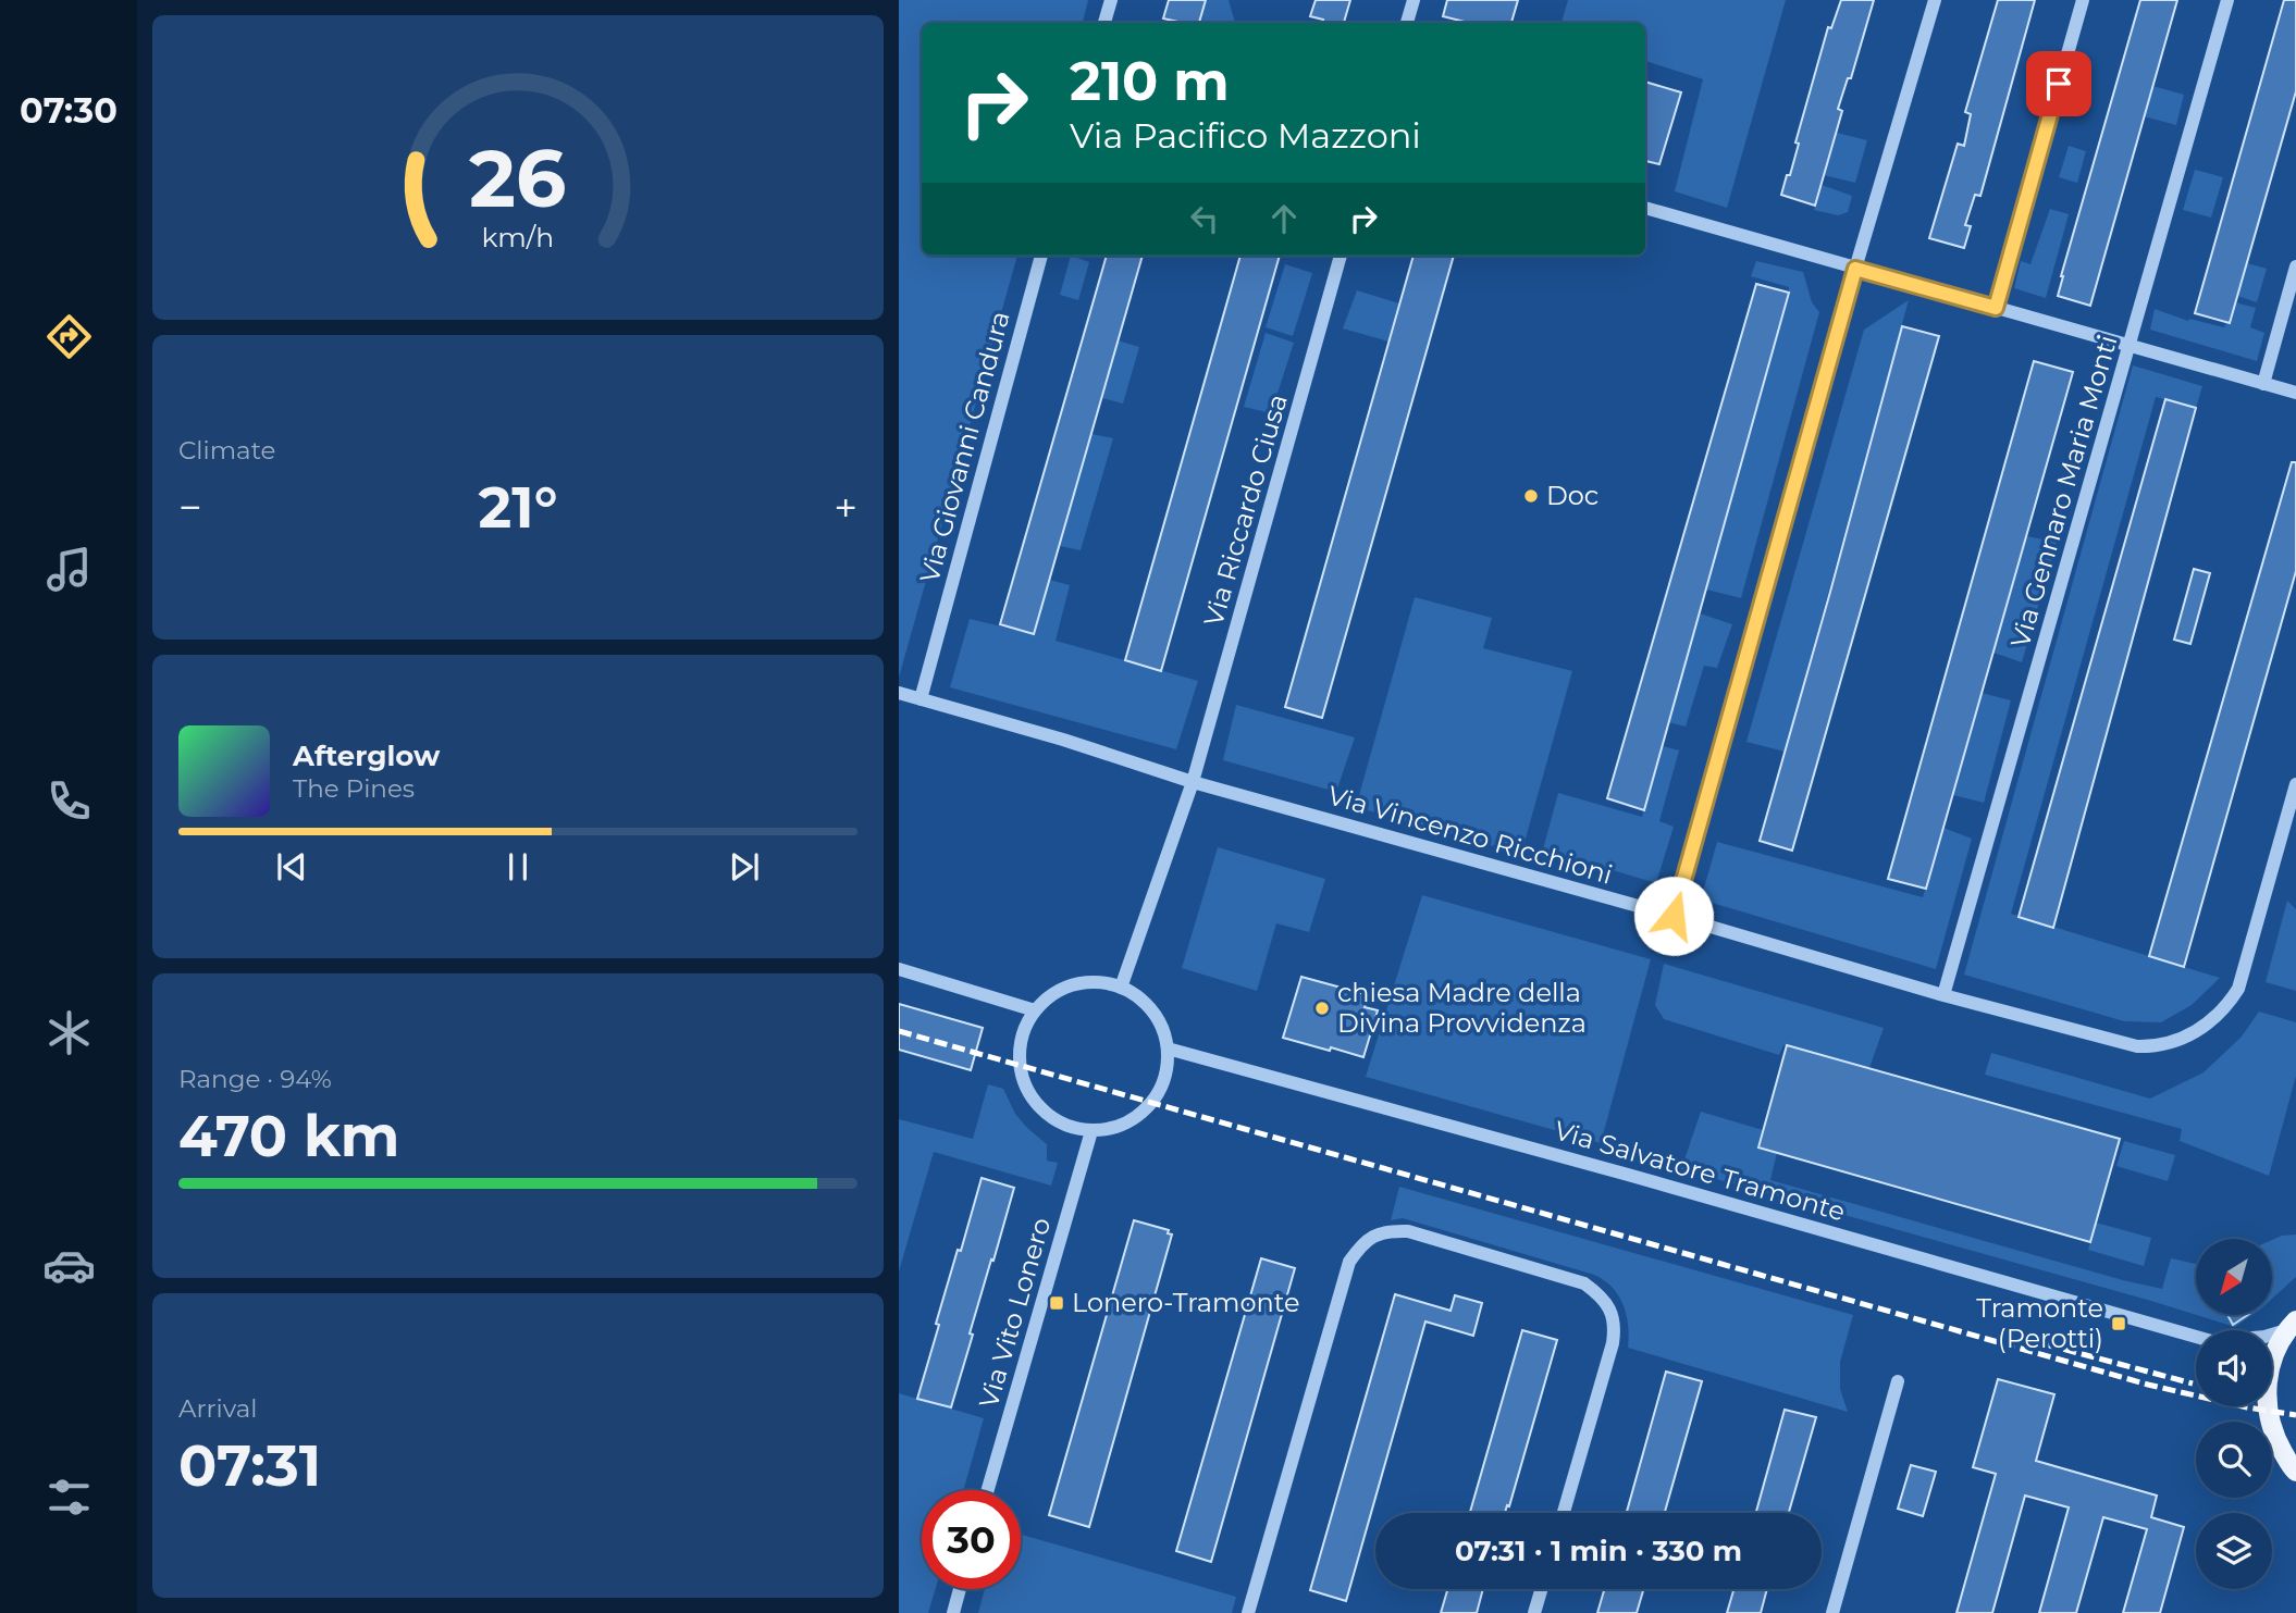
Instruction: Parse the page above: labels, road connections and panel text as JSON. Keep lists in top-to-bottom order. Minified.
{"streets":{"street":["Via Giovanni Candura","Via Gennaro Maria Monti","Via Riccardo Ciusa","Via Vincenzo Ricchioni","Via Salvatore Tramonte","Via Vito Lonero"]},"crossings":[["Via Giovanni Candura","Via Vincenzo Ricchioni"],["Via Gennaro Maria Monti","Via Vincenzo Ricchioni"],["Via Riccardo Ciusa","Via Vincenzo Ricchioni"],["Via Riccardo Ciusa","Via Salvatore Tramonte"],["Via Riccardo Ciusa","Via Vito Lonero"],["Via Salvatore Tramonte","Via Vito Lonero"]],"places":{"other":["Doc","chiesa Madre della Divina Provvidenza"],"transit":["Lonero-Tramonte","Tramonte (Perotti)"]},"north":"bottom left","page":{"tabs":"07:30","turn":["210 m","Via Pacifico Mazzoni"],"tile":["Climate",["Range · 94%","470 km"],["Arrival","07:31"]],"heat":["−","21°","+"],"song":["Afterglow","The Pines"],"limit":"30","trip":"07:31 · 1 min · 330 m","gauge":["26","km/h"]}}
